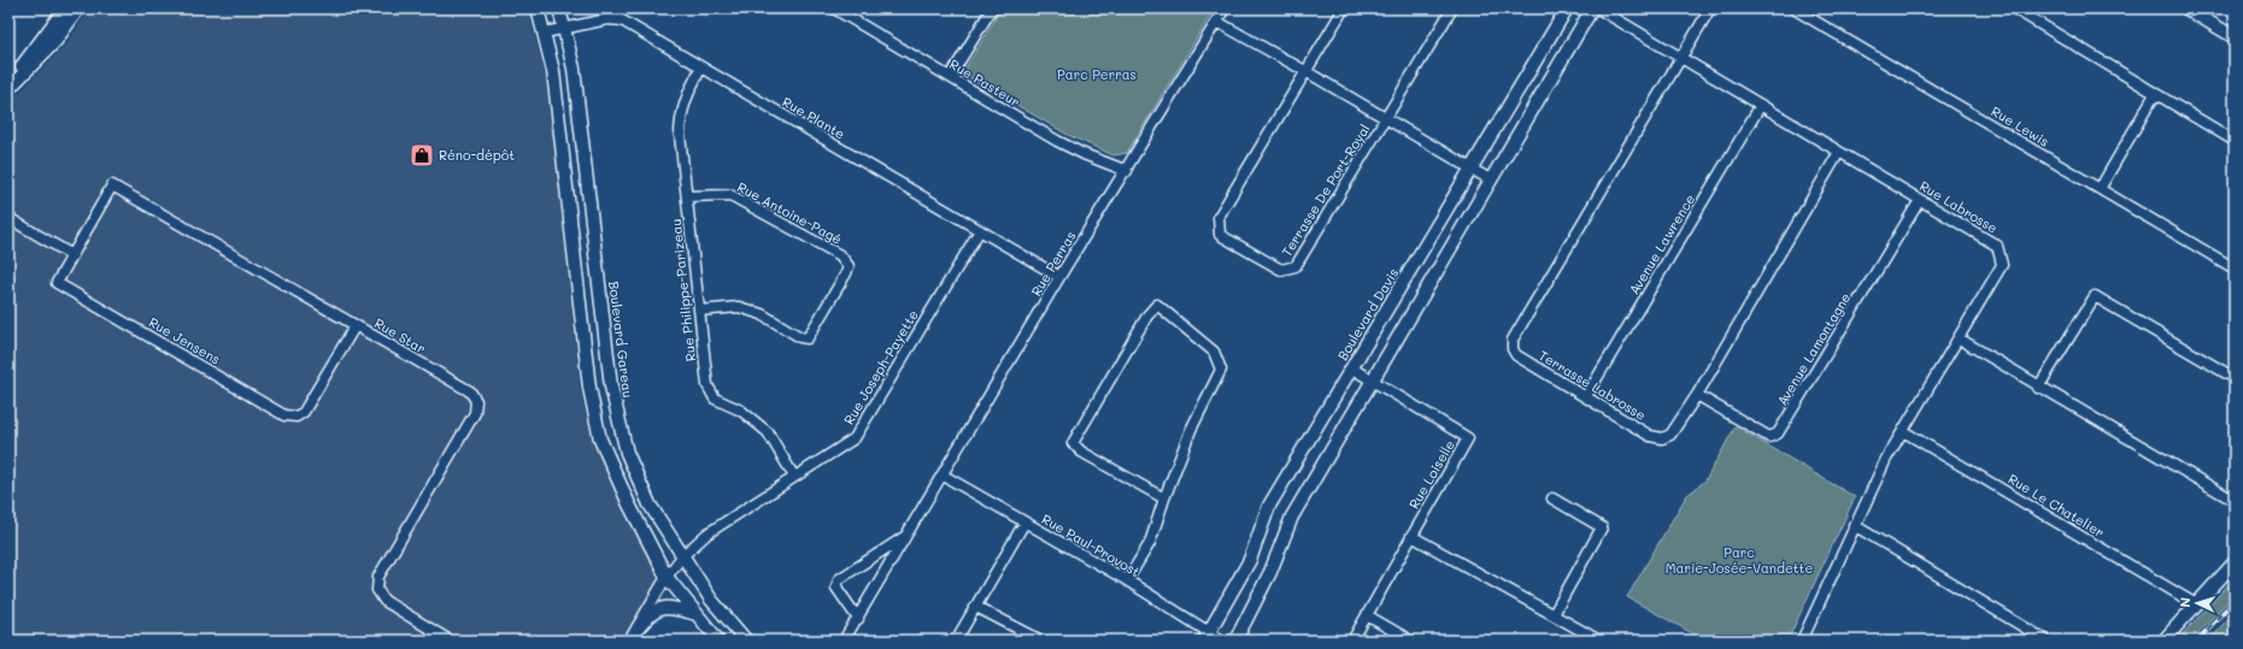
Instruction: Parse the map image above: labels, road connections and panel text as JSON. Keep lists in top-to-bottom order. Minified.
{"streets":{"street":["Rue Pasteur","Rue Plante","Rue Lewis","Terrasse De Port-Royal","Rue Labrosse","Rue Antoine-Pagé","Avenue Lawrence","Rue Perras","Rue Philippe-Parizeau","Boulevard Davis","Rue Star","Boulevard Gareau","Rue Jensens","Avenue Lamontagne","Rue Joseph-Payette","Terrasse Labrosse","Rue Loiselle","Rue Le Chatelier","Rue Paul-Provost"]},"crossings":[["Rue Pasteur","Rue Perras"],["Rue Plante","Rue Perras"],["Rue Plante","Rue Philippe-Parizeau"],["Rue Plante","Boulevard Gareau"],["Rue Plante","Rue Joseph-Payette"],["Rue Labrosse","Avenue Lawrence"],["Rue Labrosse","Avenue Lamontagne"],["Rue Labrosse","Terrasse Labrosse"],["Rue Labrosse","Rue Le Chatelier"],["Rue Antoine-Pagé","Rue Philippe-Parizeau"],["Avenue Lawrence","Terrasse Labrosse"],["Rue Perras","Rue Paul-Provost"],["Rue Philippe-Parizeau","Rue Joseph-Payette"],["Boulevard Davis","Rue Loiselle"],["Boulevard Davis","Rue Paul-Provost"],["Rue Star","Rue Jensens"],["Boulevard Gareau","Rue Joseph-Payette"],["Avenue Lamontagne","Terrasse Labrosse"]],"parks":["Parc Perras","Parc Marie-Josée-Vandette"],"places":{"shop":["Réno-dépôt"]},"north":"left"}
